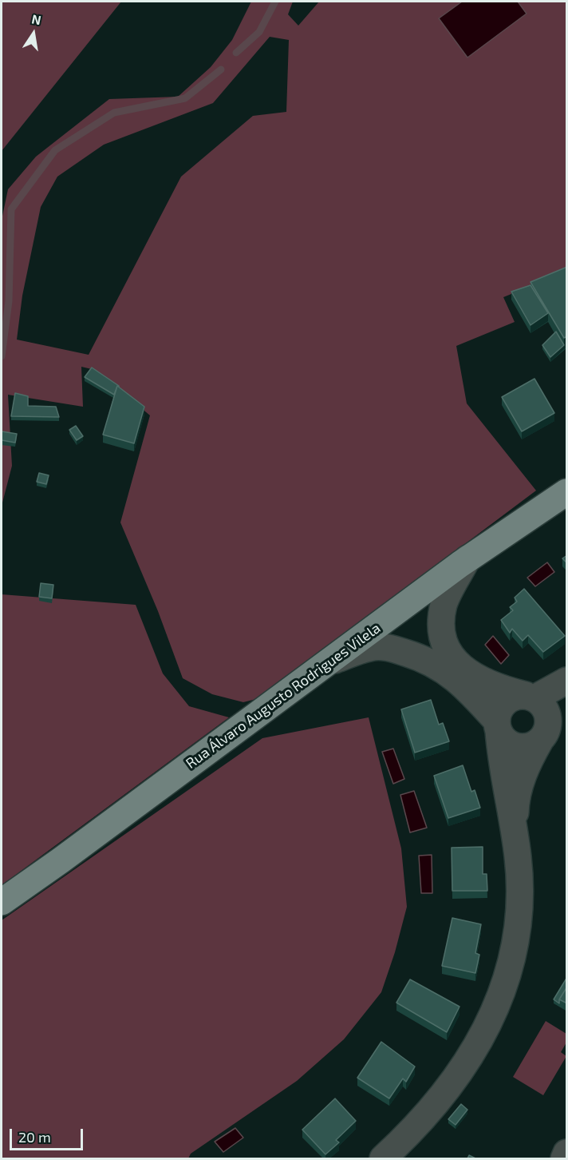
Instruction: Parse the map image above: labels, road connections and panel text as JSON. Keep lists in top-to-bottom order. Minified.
{"streets":{"main road":["Rua Álvaro Augusto Rodrigues Vilela"]},"scale_bar":"20 m","north":"top"}
